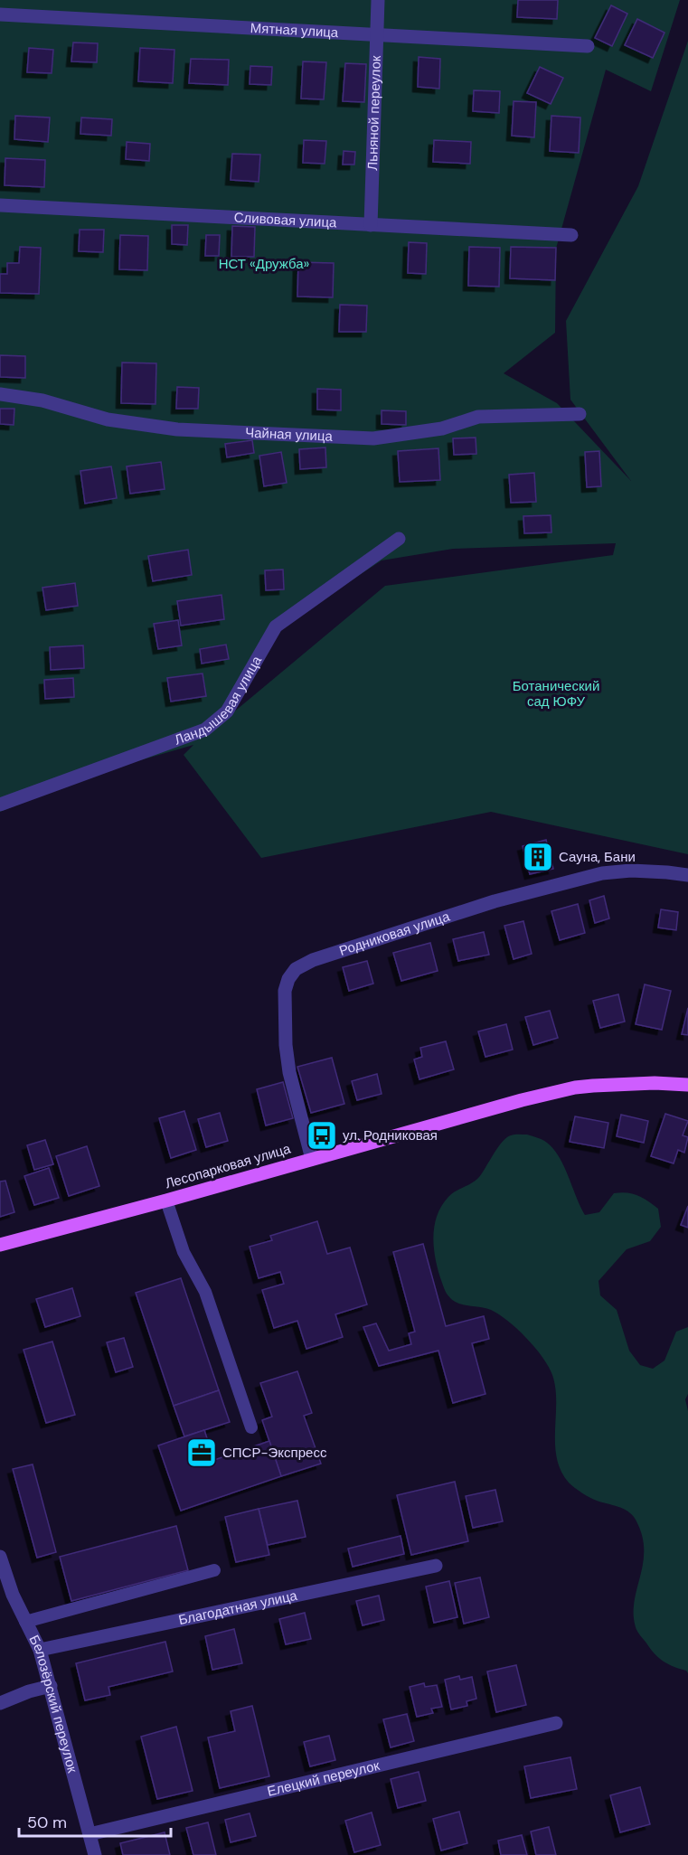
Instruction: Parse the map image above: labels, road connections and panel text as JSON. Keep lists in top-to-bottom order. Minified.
{"streets":{"main road":["Лесопарковая улица"],"street":["Мятная улица","Льняной переулок","Сливовая улица","Чайная улица","Ландышевая улица","Родниковая улица","Благодатная улица","Белозёрский переулок","Елецкий переулок"]},"crossings":[["Мятная улица","Льняной переулок"],["Льняной переулок","Сливовая улица"],["Родниковая улица","Лесопарковая улица"],["Благодатная улица","Белозёрский переулок"],["Белозёрский переулок","Елецкий переулок"]],"parks":["НСТ «Дружба»","Ботанический сад ЮФУ"],"places":{"building":["Сауна, Бани"],"bus stop":["ул. Родниковая"],"office":["СПСР-Экспресс"]},"scale_bar":"50 m"}
